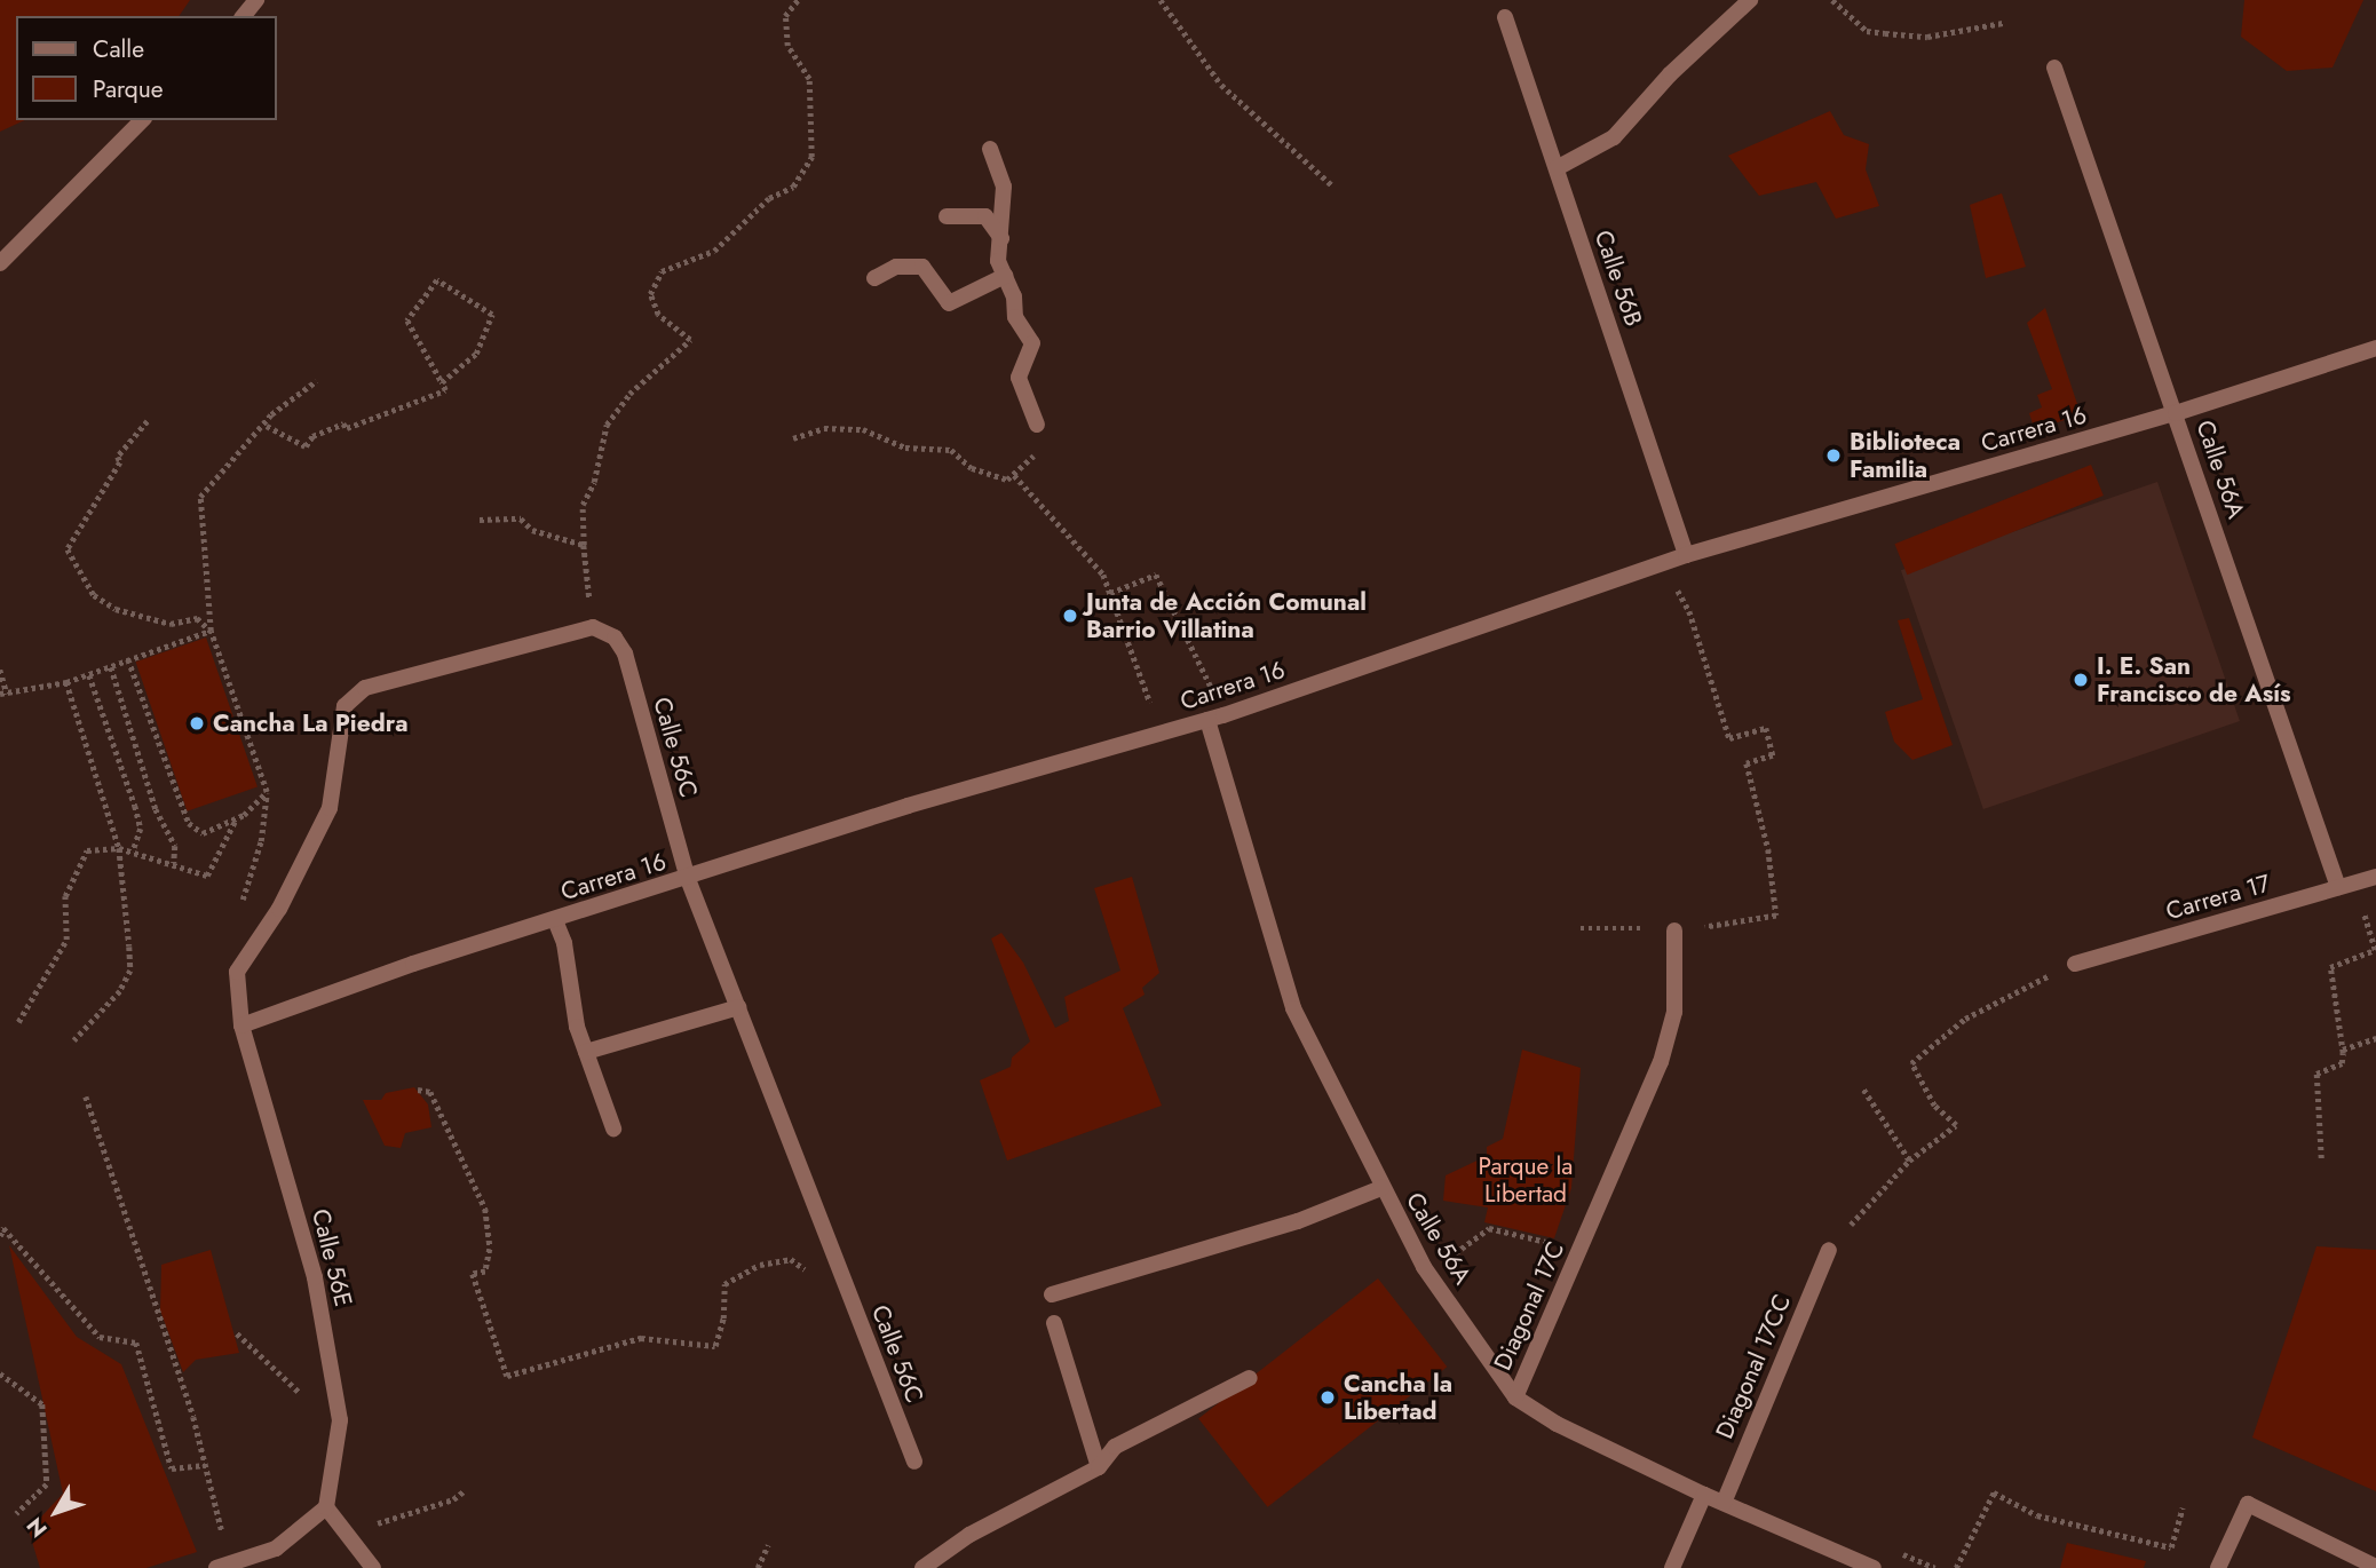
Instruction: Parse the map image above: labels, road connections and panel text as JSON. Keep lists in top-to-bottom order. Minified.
{"streets":{"street":["Calle 56B","Carrera 16","Calle 56A","Calle 56C","Carrera 17","Calle 56E","Diagonal 17C","Diagonal 17CC"]},"crossings":[["Calle 56B","Carrera 16"],["Carrera 16","Calle 56A"],["Carrera 16","Calle 56C"],["Carrera 16","Calle 56E"],["Calle 56A","Carrera 17"],["Calle 56A","Diagonal 17C"],["Calle 56A","Diagonal 17CC"]],"parks":["Parque la Libertad"],"places":["Biblioteca Familia","Junta de Acción Comunal Barrio Villatina","I. E. San Francisco de Asís","Cancha La Piedra","Cancha la Libertad"],"legend":["Calle","Parque"],"north":"bottom left"}
